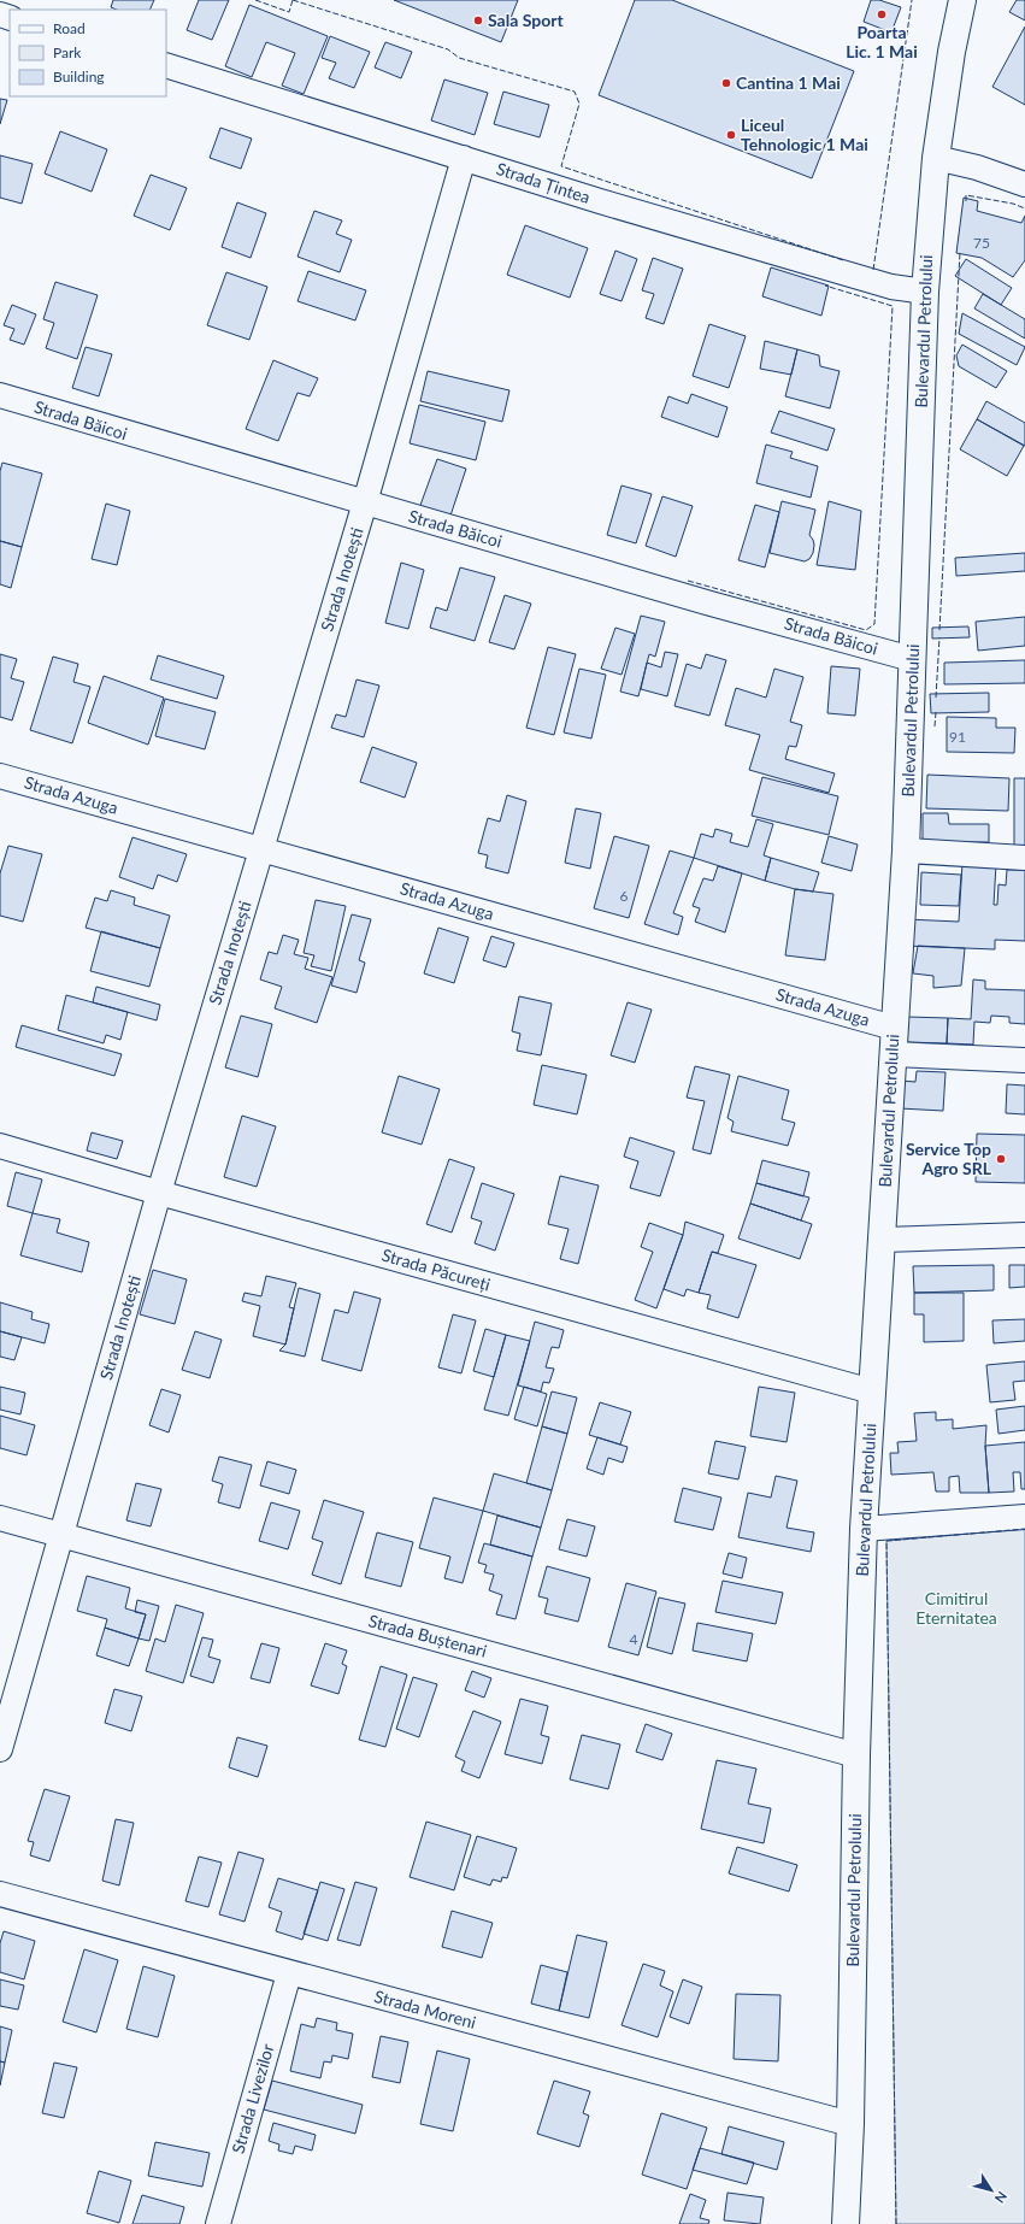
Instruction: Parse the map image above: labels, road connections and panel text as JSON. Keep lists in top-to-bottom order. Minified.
{"streets":{"street":["Strada Țintea","Bulevardul Petrolului","Strada Băicoi","Strada Inotești","Strada Azuga","Strada Păcureți","Strada Buștenari","Strada Moreni","Strada Livezilor"]},"crossings":[["Strada Țintea","Bulevardul Petrolului"],["Strada Țintea","Strada Inotești"],["Bulevardul Petrolului","Strada Băicoi"],["Bulevardul Petrolului","Strada Azuga"],["Bulevardul Petrolului","Strada Păcureți"],["Bulevardul Petrolului","Strada Buștenari"],["Bulevardul Petrolului","Strada Moreni"],["Strada Băicoi","Strada Inotești"],["Strada Inotești","Strada Azuga"],["Strada Inotești","Strada Păcureți"],["Strada Inotești","Strada Buștenari"],["Strada Moreni","Strada Livezilor"]],"parks":["Cimitirul Eternitatea"],"places":["Poarta Lic. 1 Mai","Sala Sport","Cantina 1 Mai","Liceul Tehnologic 1 Mai","Service Top Agro SRL"],"house_numbers":["75","91","6","4"],"legend":["Road","Park","Building"],"north":"bottom right"}
